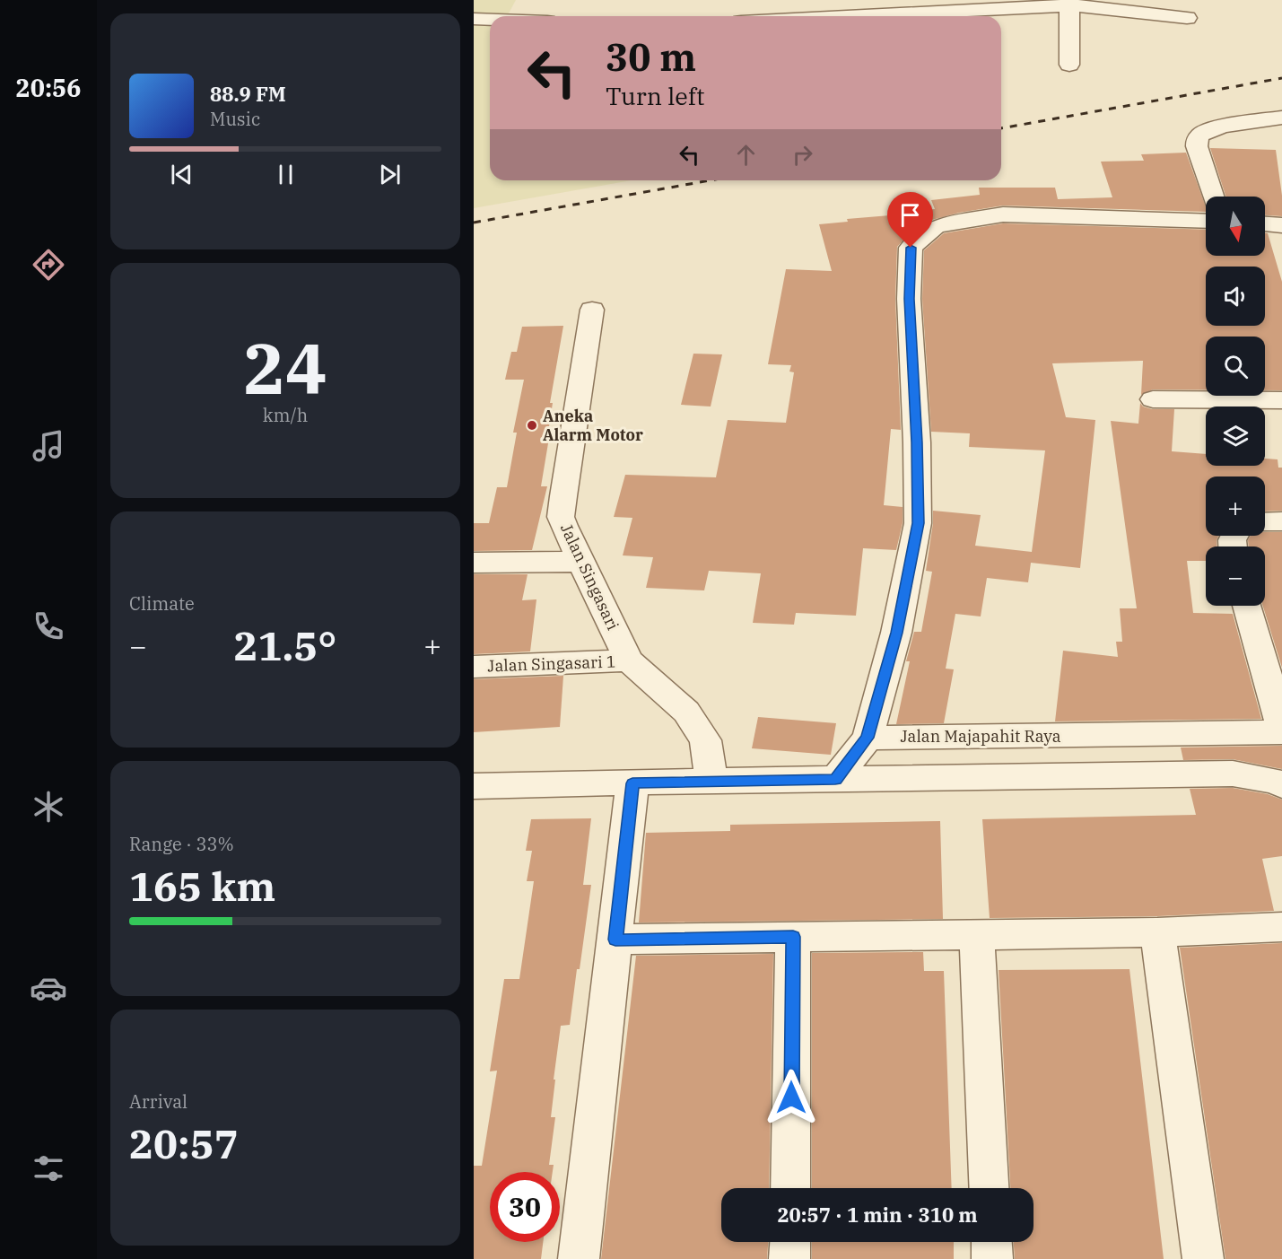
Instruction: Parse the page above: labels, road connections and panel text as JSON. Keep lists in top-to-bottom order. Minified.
{"streets":{"street":["Jalan Singasari","Jalan Singasari 1","Jalan Majapahit Raya"]},"crossings":[["Jalan Singasari","Jalan Singasari 1"]],"places":["Aneka Alarm Motor"],"north":"bottom","page":{"tabs":"20:56","turn":["30 m","Turn left"],"song":["88.9 FM","Music"],"map_buttons":["+","−"],"tile":[["24","km/h"],"Climate",["Range · 33%","165 km"],["Arrival","20:57"]],"heat":["−","21.5°","+"],"limit":"30","trip":"20:57 · 1 min · 310 m"}}
